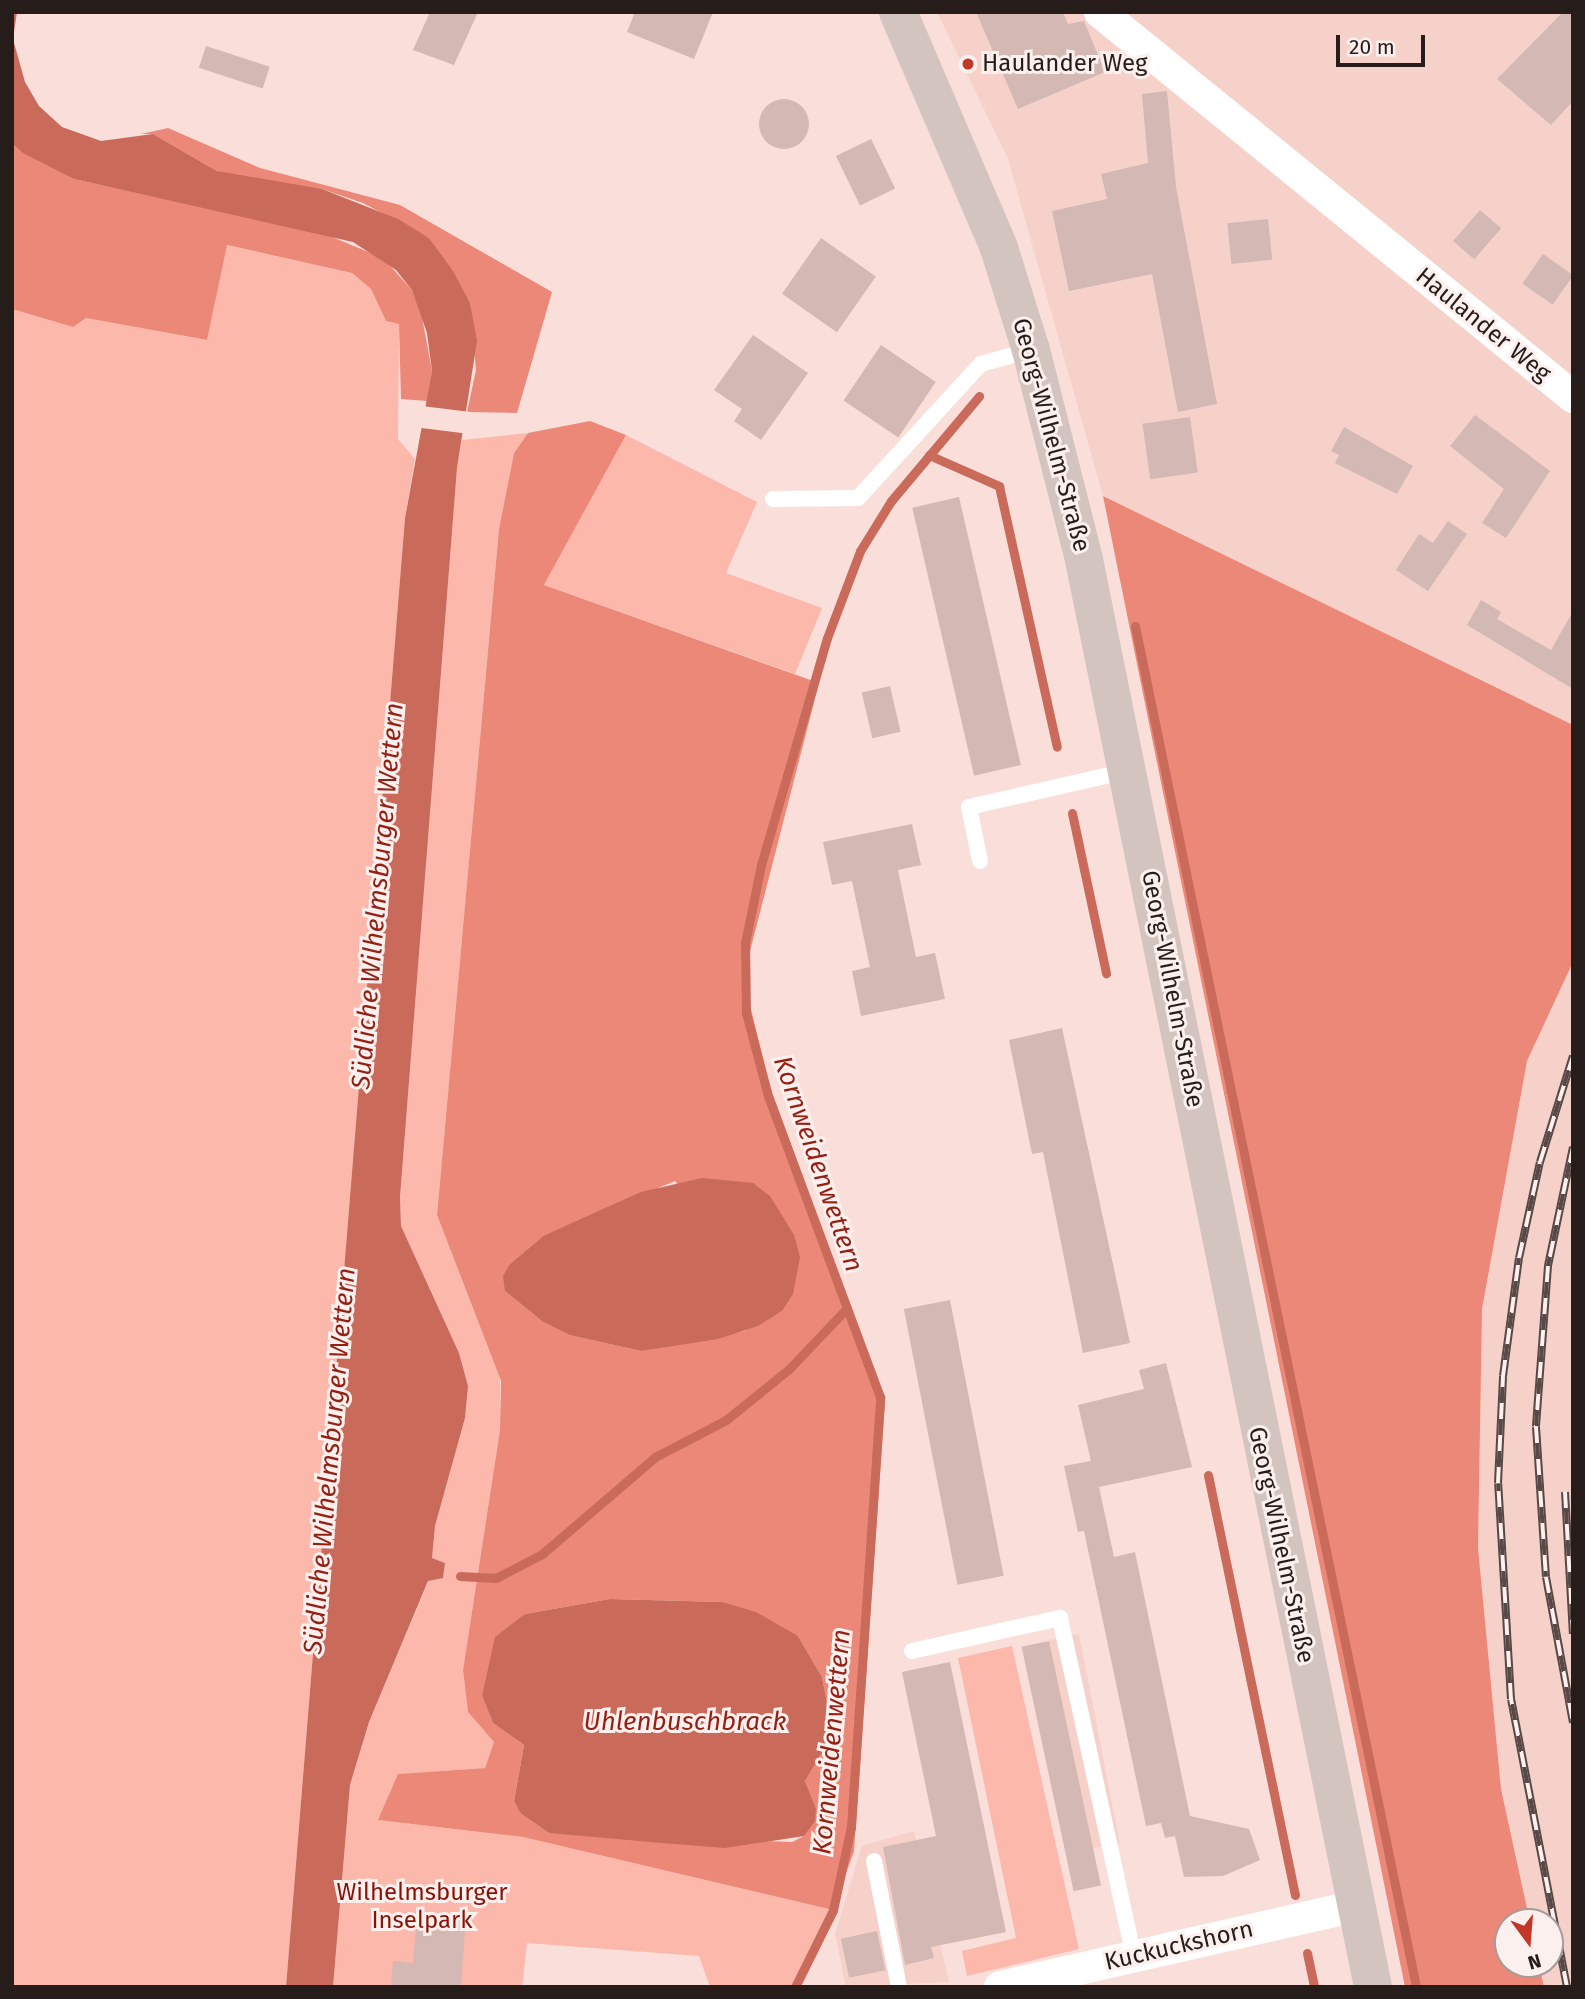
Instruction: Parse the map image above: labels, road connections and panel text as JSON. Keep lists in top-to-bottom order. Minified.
{"streets":{"main road":["Georg-Wilhelm-Straße"],"street":["Haulander Weg","Kuckuckshorn"]},"crossings":[["Georg-Wilhelm-Straße","Kuckuckshorn"]],"water":["Südliche Wilhelmsburger Wettern","Kornweidenwettern","Uhlenbuschbrack"],"parks":["Wilhelmsburger Inselpark"],"places":["Haulander Weg"],"scale_bar":"20 m","north":"bottom"}
